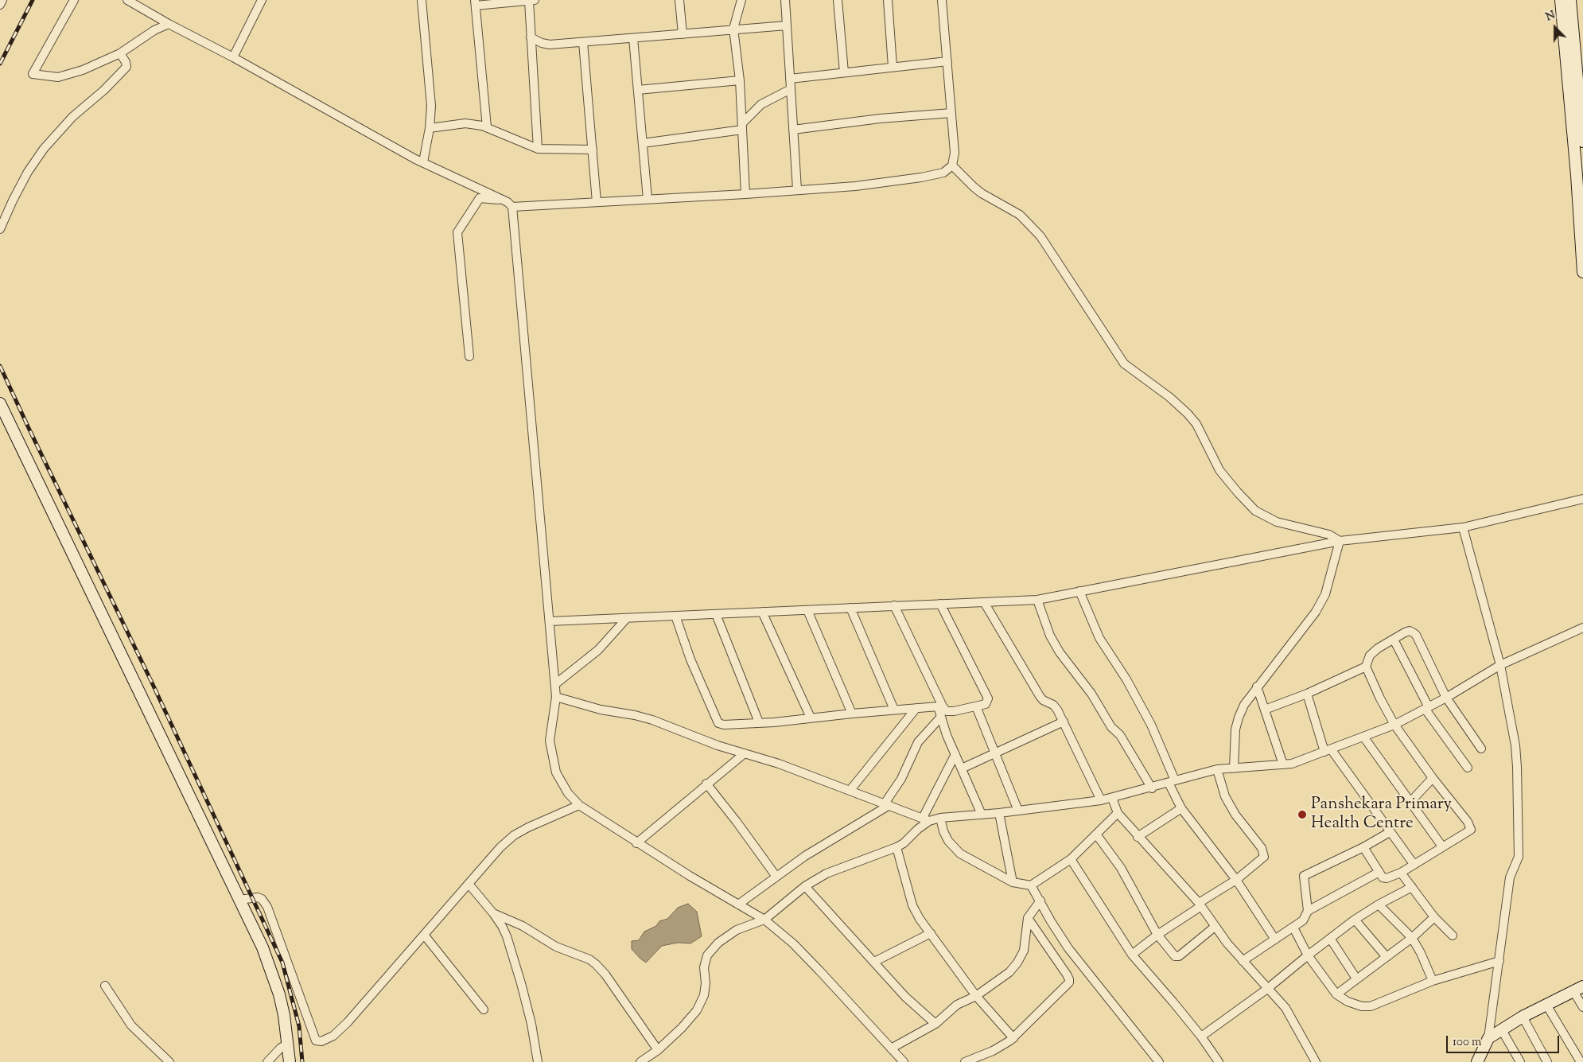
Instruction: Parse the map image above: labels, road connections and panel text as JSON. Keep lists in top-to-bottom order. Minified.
{"places":["Panshekara Primary Health Centre"],"scale_bar":"100 m","north":"top"}
